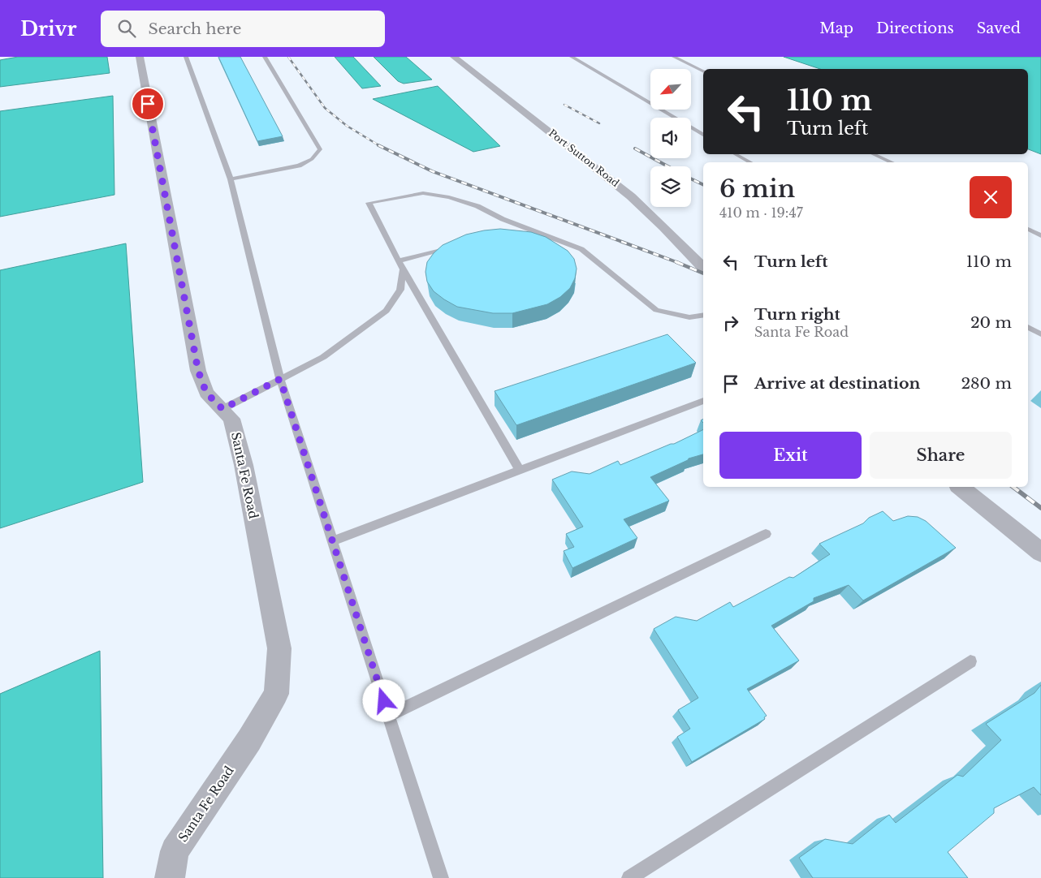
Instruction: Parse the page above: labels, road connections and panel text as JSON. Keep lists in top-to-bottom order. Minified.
{"streets":{"street":["Port Sutton Road","Santa Fe Road"]},"north":"bottom left","page":{"header":"Drivr","search":"Search here","nav":["Map","Directions","Saved"],"turn":["110 m","Turn left"],"heading":["6 min","410 m · 19:47"],"list":[{"name":"Turn left","value":"110 m"},{"name":"Turn right","note":"Santa Fe Road","value":"20 m"},{"name":"Arrive at destination","value":"280 m"}],"buttons":["Exit","Share"]}}
